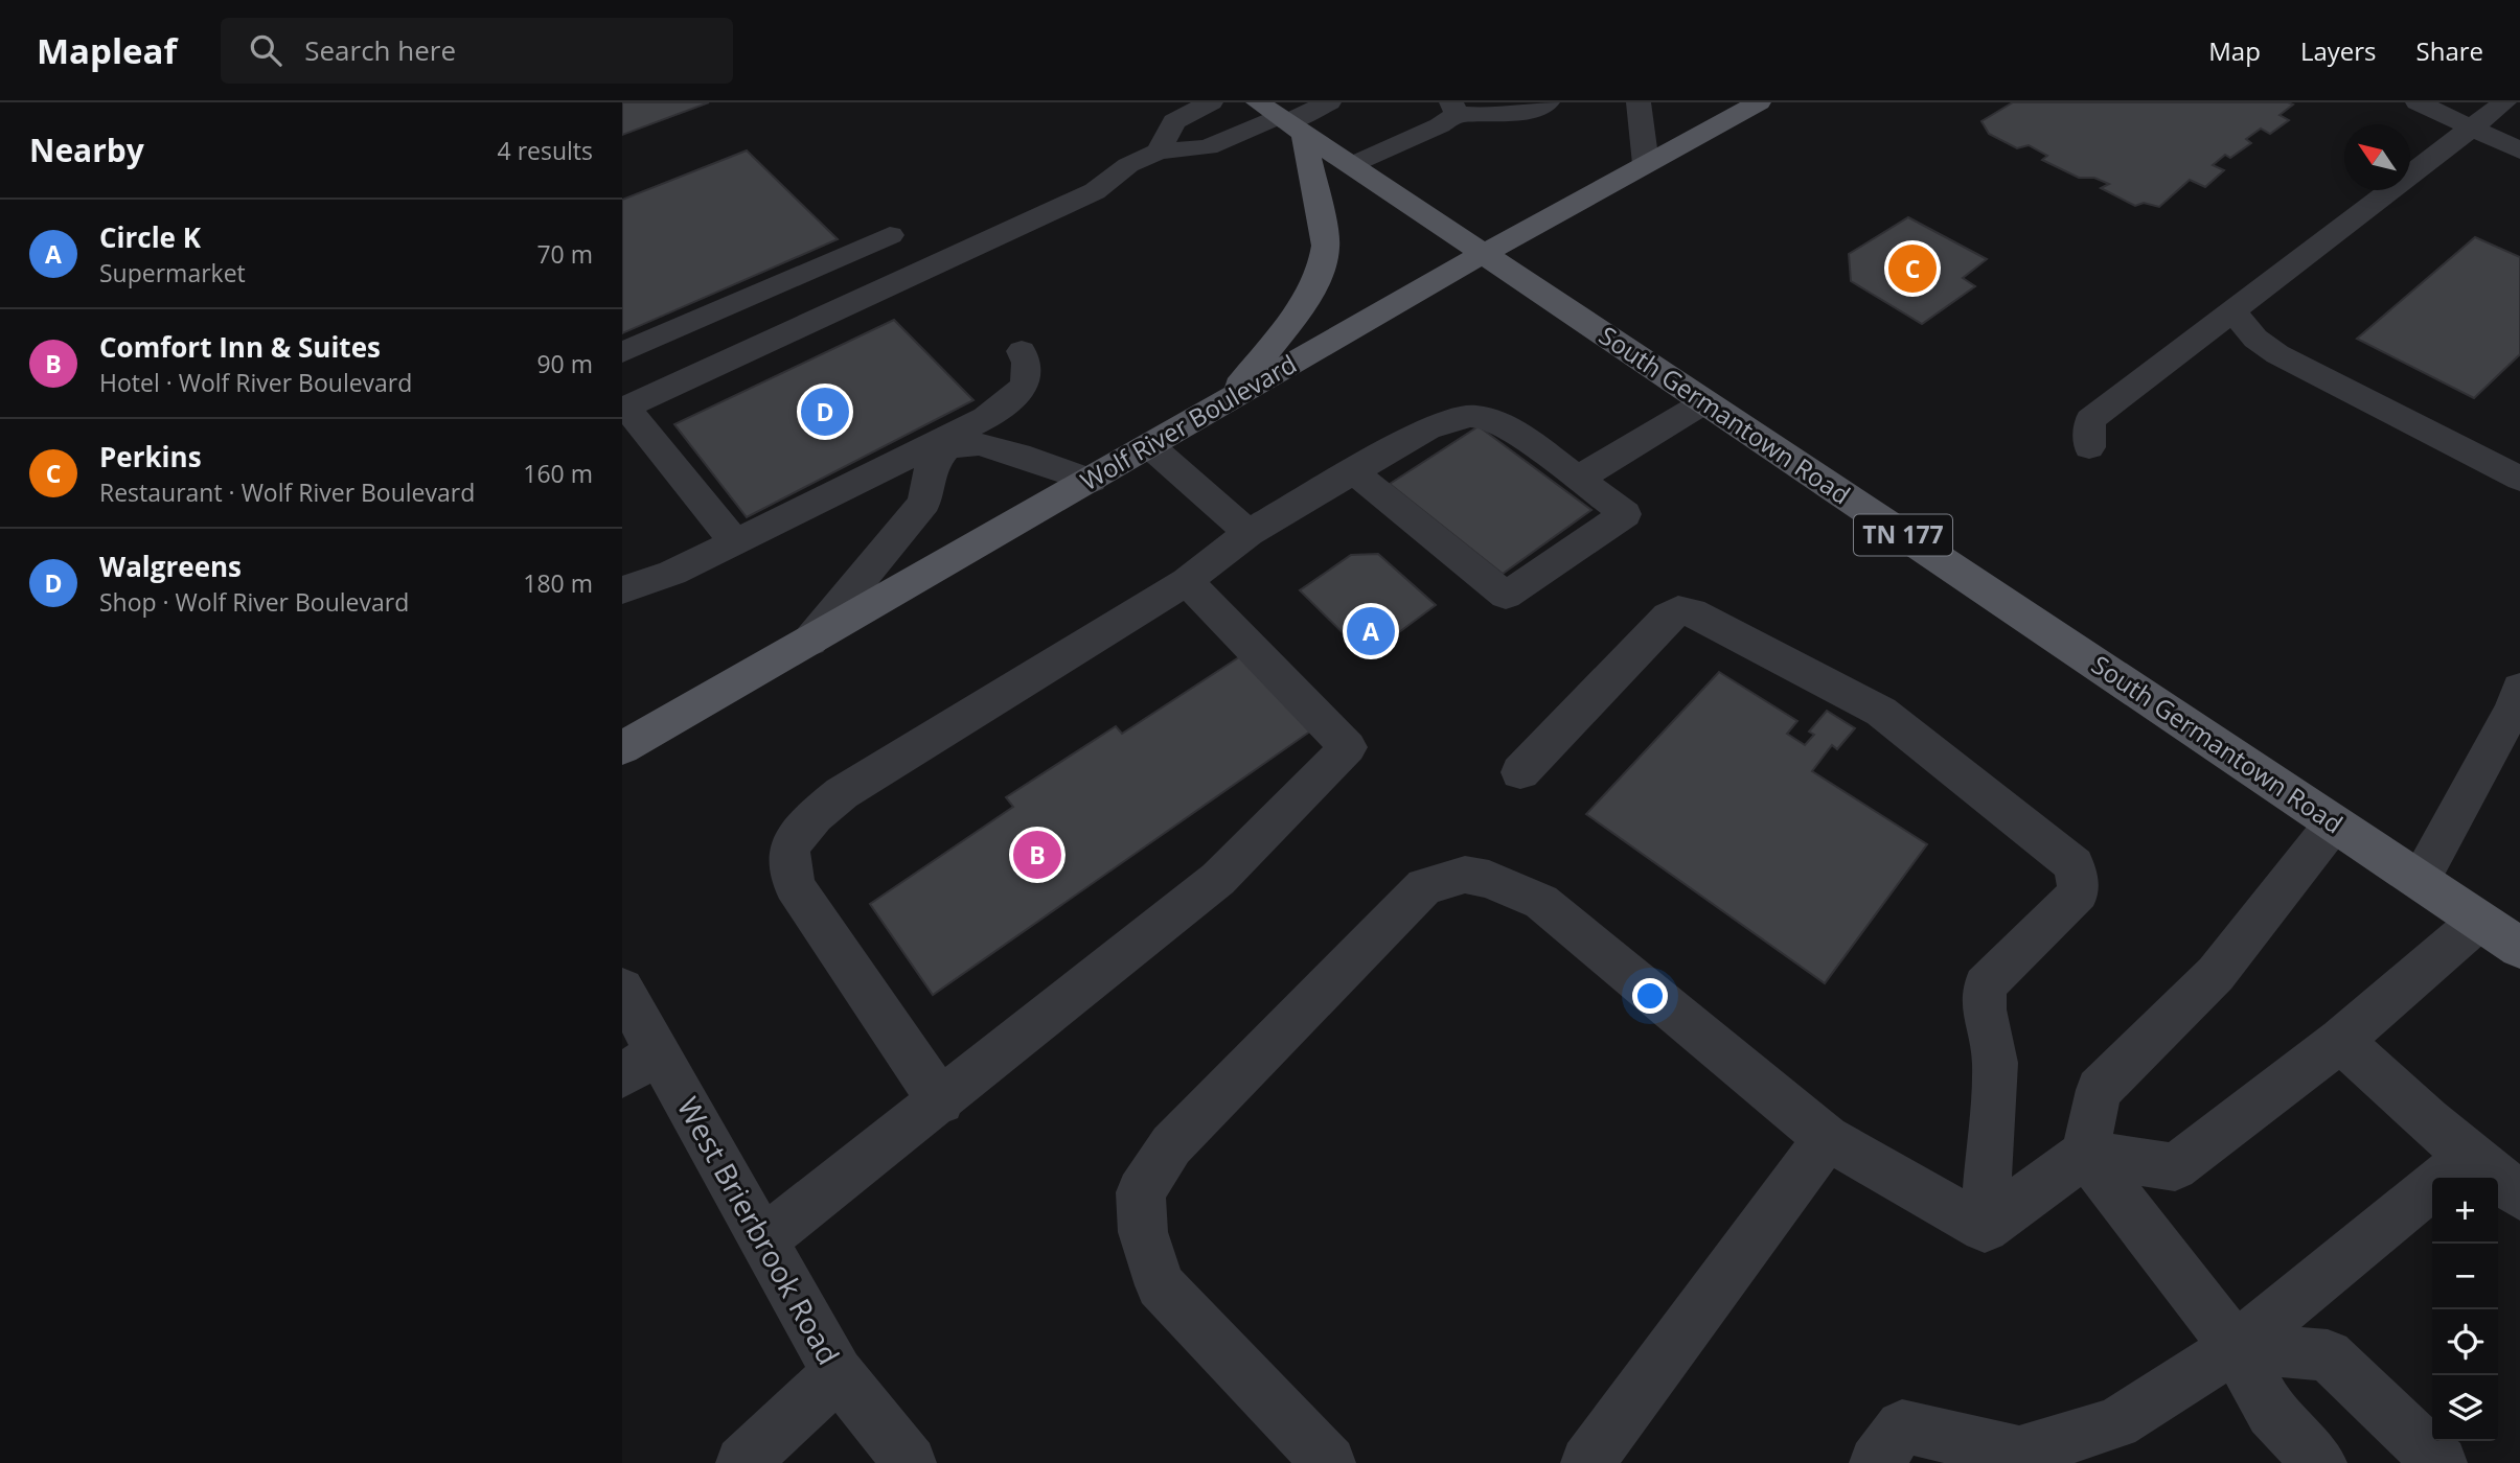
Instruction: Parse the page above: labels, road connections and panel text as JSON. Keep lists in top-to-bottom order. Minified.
{"streets":{"main road":["South Germantown Road","Wolf River Boulevard","TN 177"],"street":["West Brierbrook Road"]},"crossings":[["South Germantown Road","Wolf River Boulevard"]],"north":"top left","page":{"header":"Mapleaf","search":"Search here","nav":["Map","Layers","Share"],"heading":["Nearby","4 results"],"list":[{"mark":"A","name":"Circle K","note":"Supermarket","value":"70 m"},{"mark":"B","name":"Comfort Inn & Suites","note":"Hotel · Wolf River Boulevard","value":"90 m"},{"mark":"C","name":"Perkins","note":"Restaurant · Wolf River Boulevard","value":"160 m"},{"mark":"D","name":"Walgreens","note":"Shop · Wolf River Boulevard","value":"180 m"}],"pins":["C","D","A","B"],"map_buttons":["+","−"]}}
